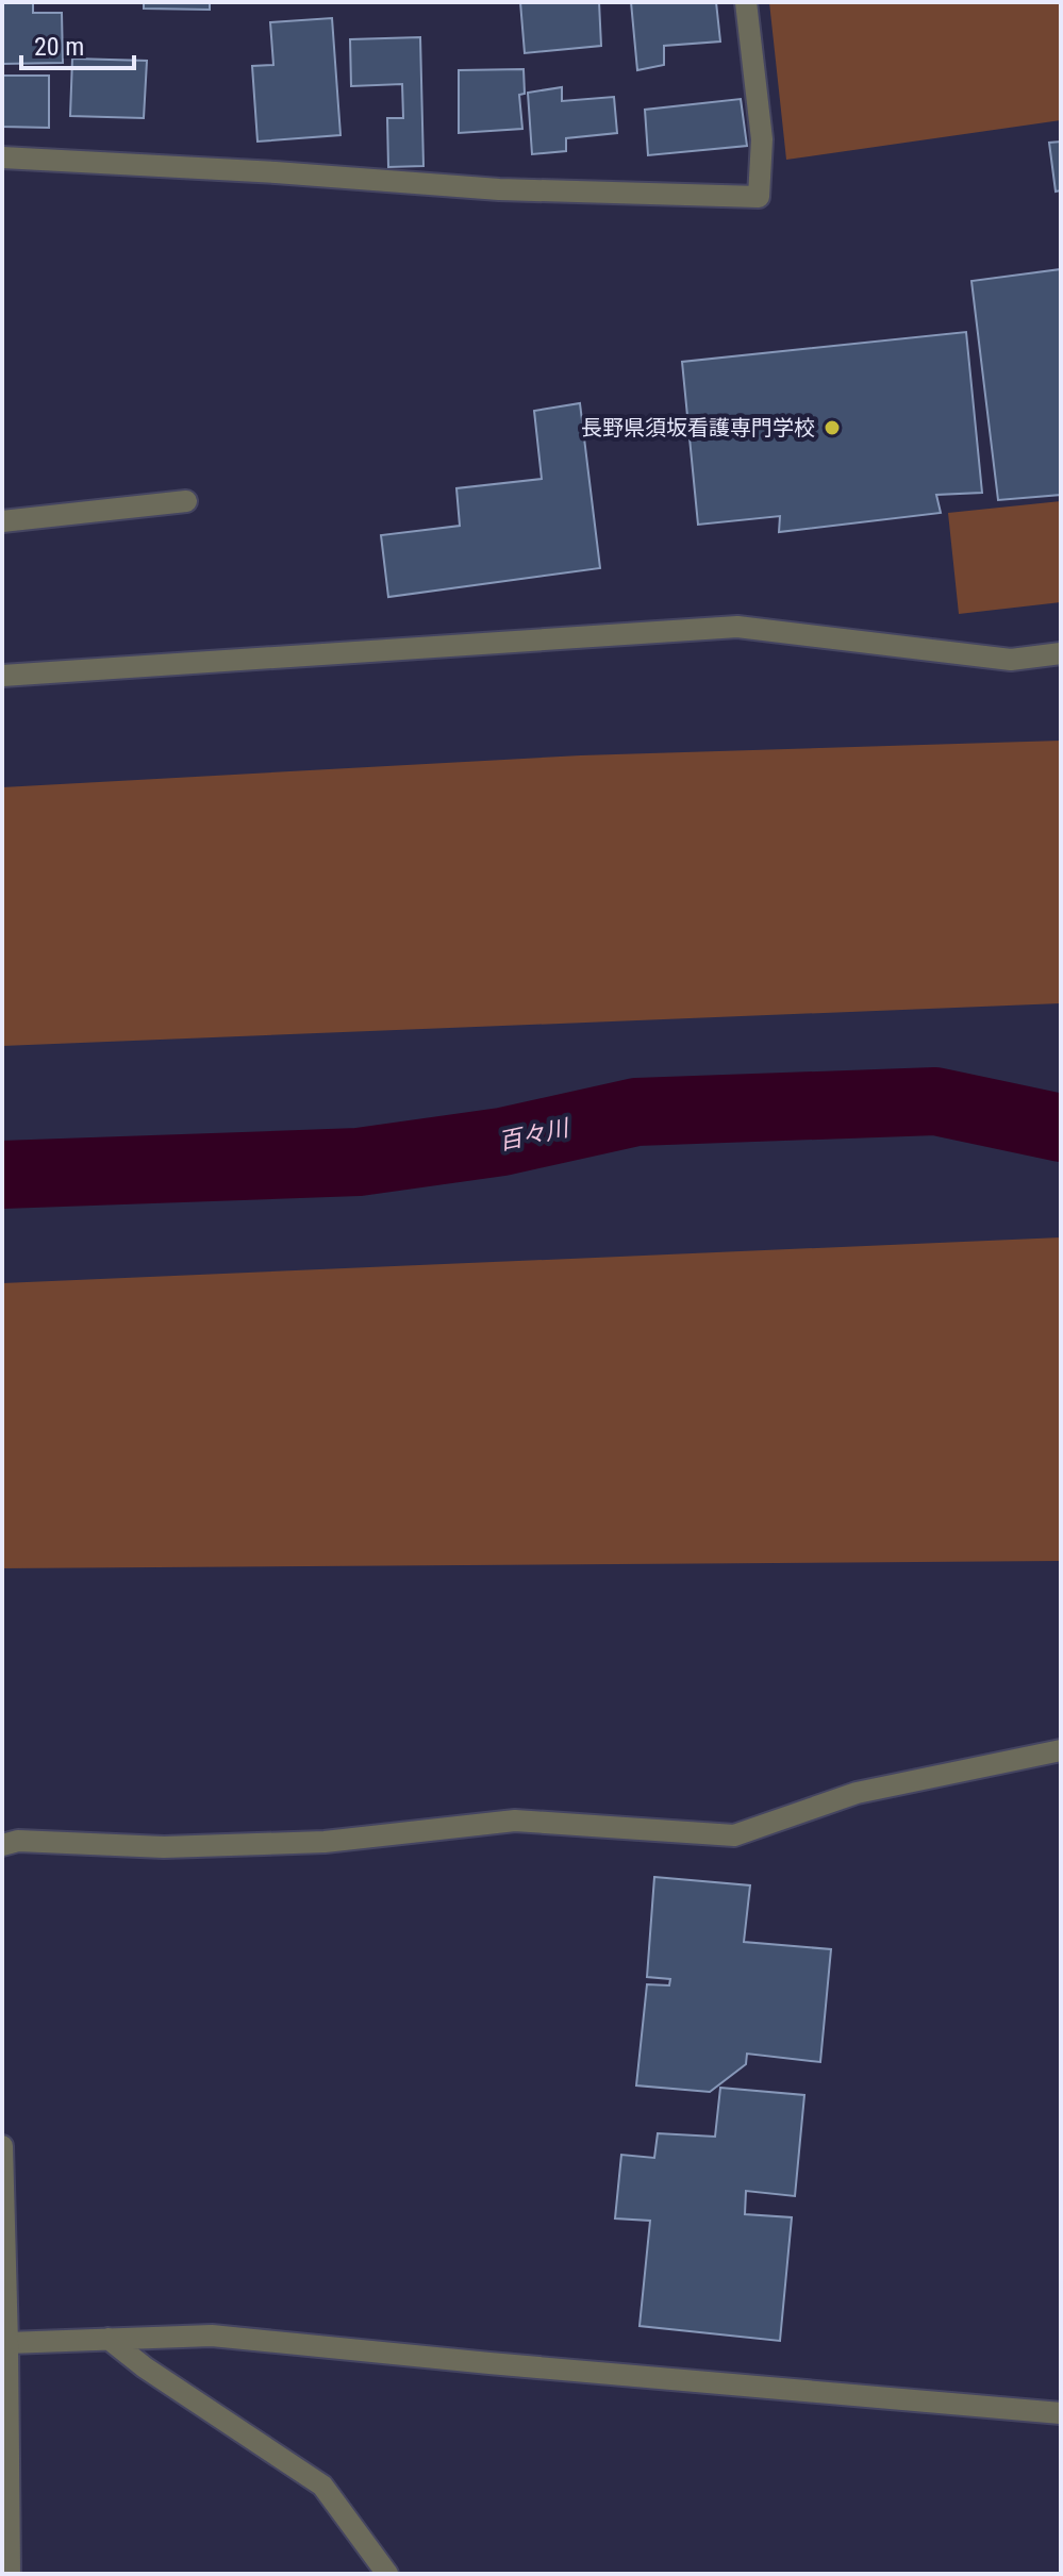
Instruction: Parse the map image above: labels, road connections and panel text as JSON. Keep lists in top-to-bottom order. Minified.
{"water":["百々川"],"places":["長野県須坂看護専門学校"],"scale_bar":"20 m"}
